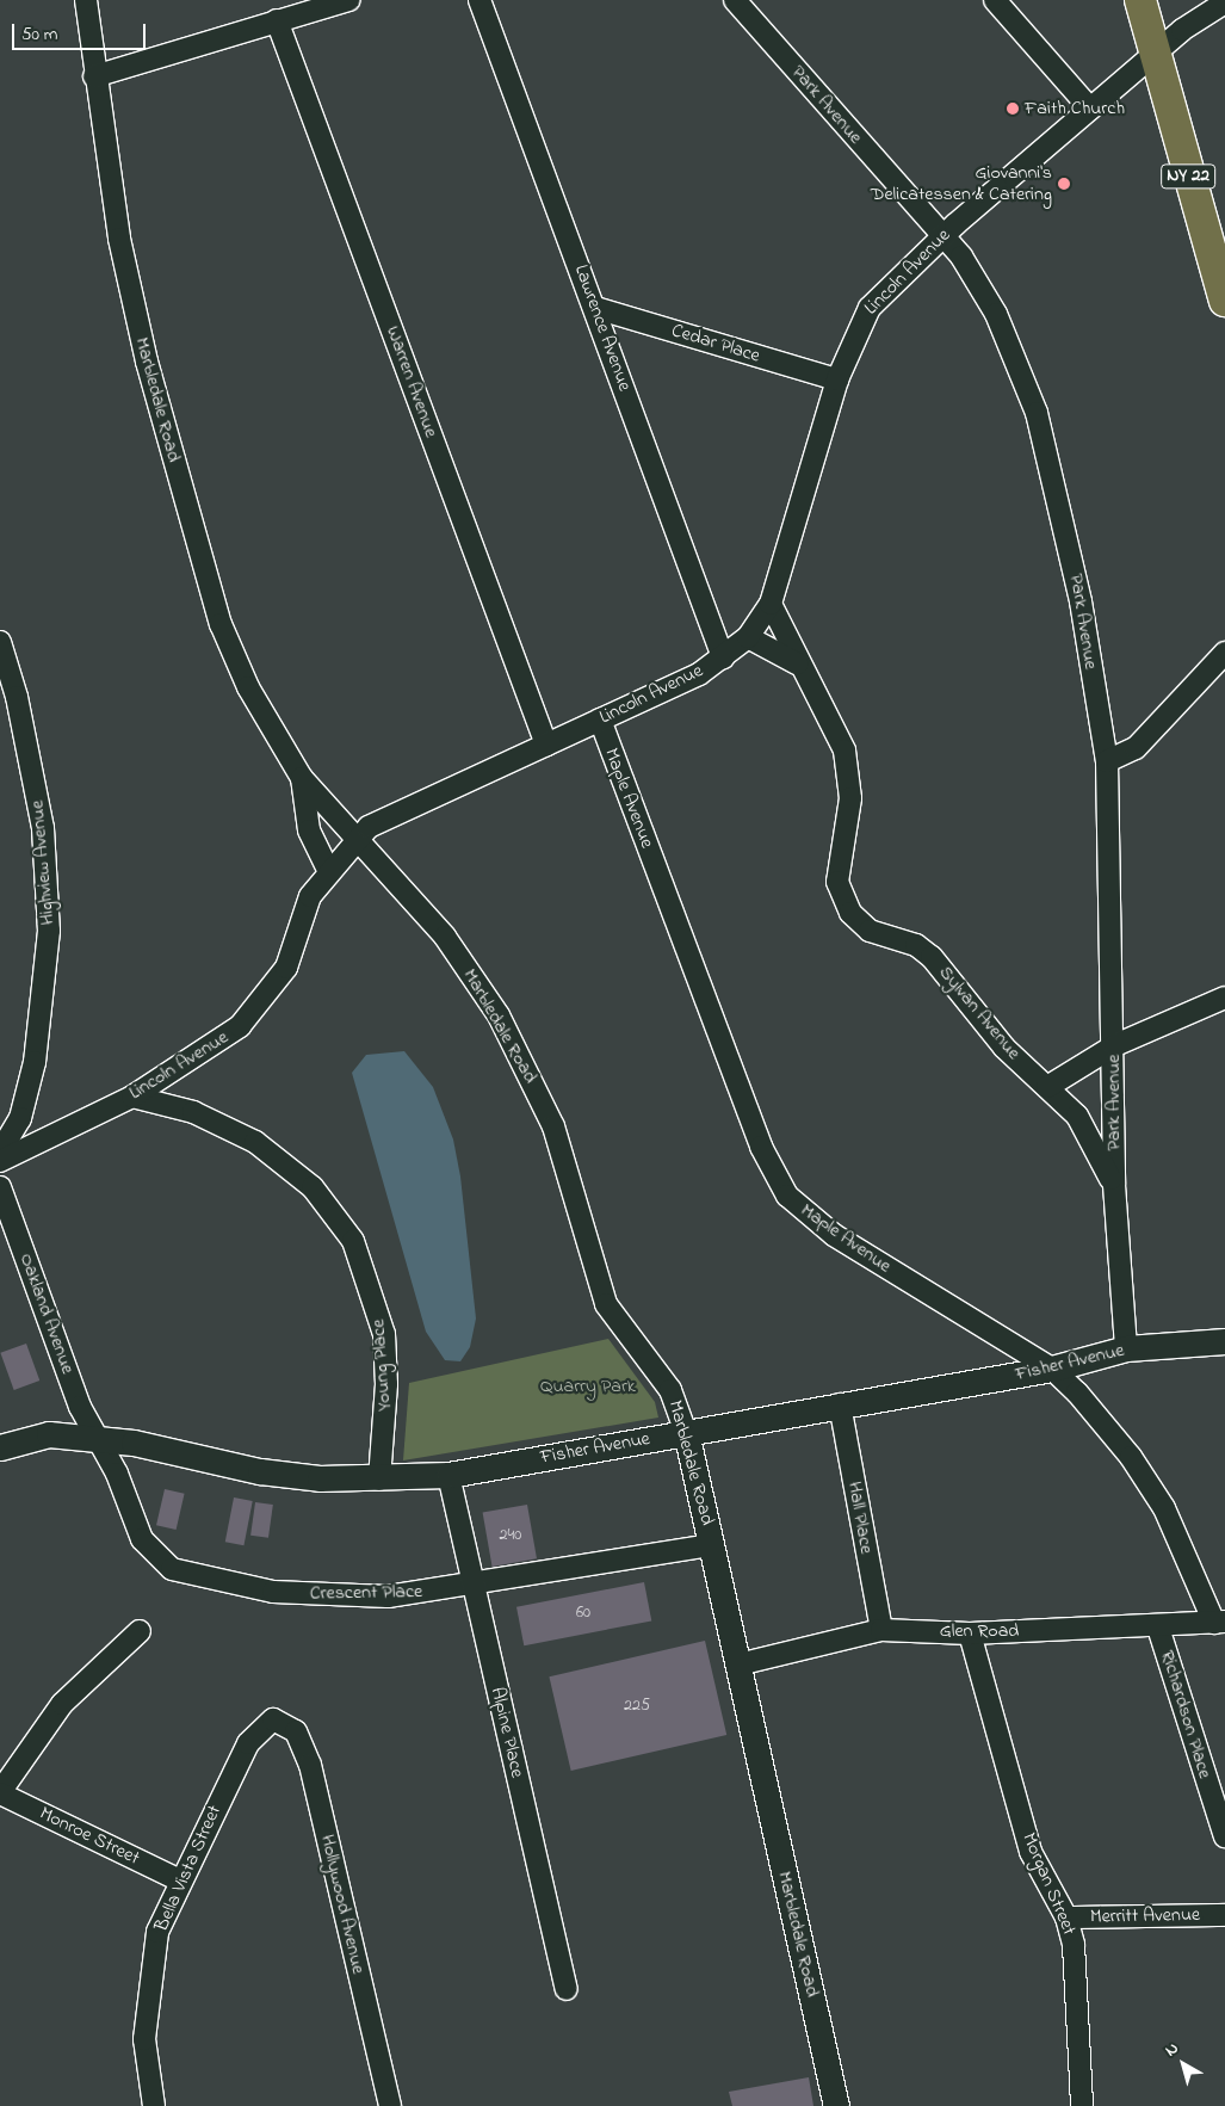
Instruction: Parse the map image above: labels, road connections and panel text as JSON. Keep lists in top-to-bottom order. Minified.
{"streets":{"main road":["NY 22"],"street":["Park Avenue","Lincoln Avenue","Lawrence Avenue","Cedar Place","Warren Avenue","Marbledale Road","Maple Avenue","Highview Avenue","Sylvan Avenue","Oakland Avenue","Fisher Avenue","Young Place","Hall Place","Crescent Place","Glen Road","Richardson Place","Alpine Place","Monroe Street","Bella Vista Street","Morgan Street","Hollywood Avenue","Merritt Avenue"]},"crossings":[["Park Avenue","Lincoln Avenue"],["Park Avenue","Sylvan Avenue"],["Park Avenue","Fisher Avenue"],["NY 22","Lincoln Avenue"],["Lincoln Avenue","Lawrence Avenue"],["Lincoln Avenue","Cedar Place"],["Lincoln Avenue","Warren Avenue"],["Lincoln Avenue","Marbledale Road"],["Lincoln Avenue","Maple Avenue"],["Lincoln Avenue","Sylvan Avenue"],["Lincoln Avenue","Young Place"],["Lawrence Avenue","Cedar Place"],["Marbledale Road","Fisher Avenue"],["Marbledale Road","Crescent Place"],["Marbledale Road","Glen Road"],["Maple Avenue","Fisher Avenue"],["Maple Avenue","Glen Road"],["Oakland Avenue","Fisher Avenue"],["Oakland Avenue","Crescent Place"],["Fisher Avenue","Young Place"],["Fisher Avenue","Hall Place"],["Fisher Avenue","Crescent Place"],["Fisher Avenue","Alpine Place"],["Hall Place","Glen Road"],["Crescent Place","Alpine Place"],["Glen Road","Richardson Place"],["Glen Road","Morgan Street"],["Monroe Street","Bella Vista Street"],["Bella Vista Street","Hollywood Avenue"],["Morgan Street","Merritt Avenue"]],"parks":["Quarry Park"],"places":["Faith Church","Giovanni's Delicatessen & Catering"],"house_numbers":["240","60","225"],"scale_bar":"50 m","north":"top left"}
